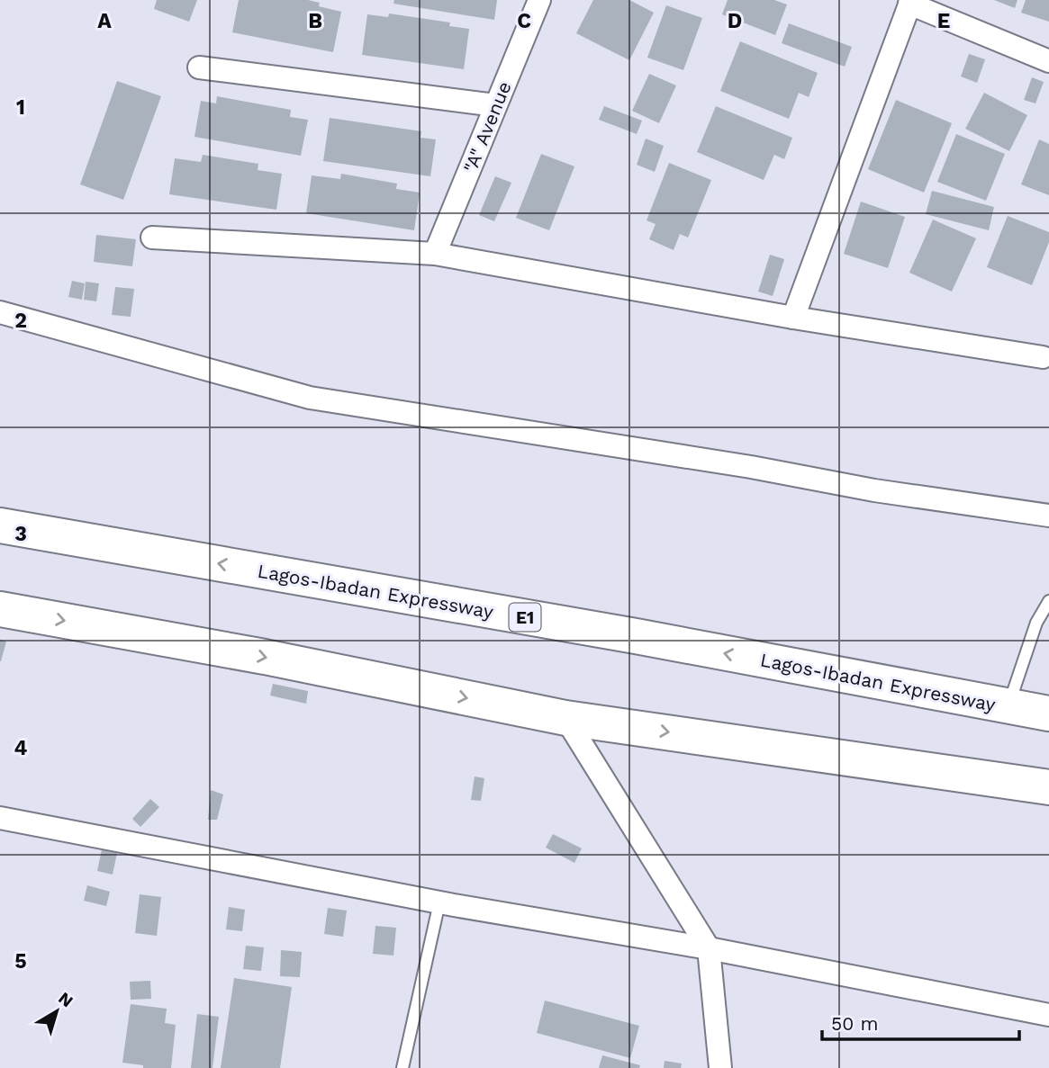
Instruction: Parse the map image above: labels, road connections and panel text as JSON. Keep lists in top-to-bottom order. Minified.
{"streets":{"highway":["Lagos-Ibadan Expressway","E1"],"street":["\"A\" Avenue"]},"scale_bar":"50 m","north":"top right","grid":{"columns":["A","B","C","D","E"],"rows":["1","2","3","4","5"]}}
